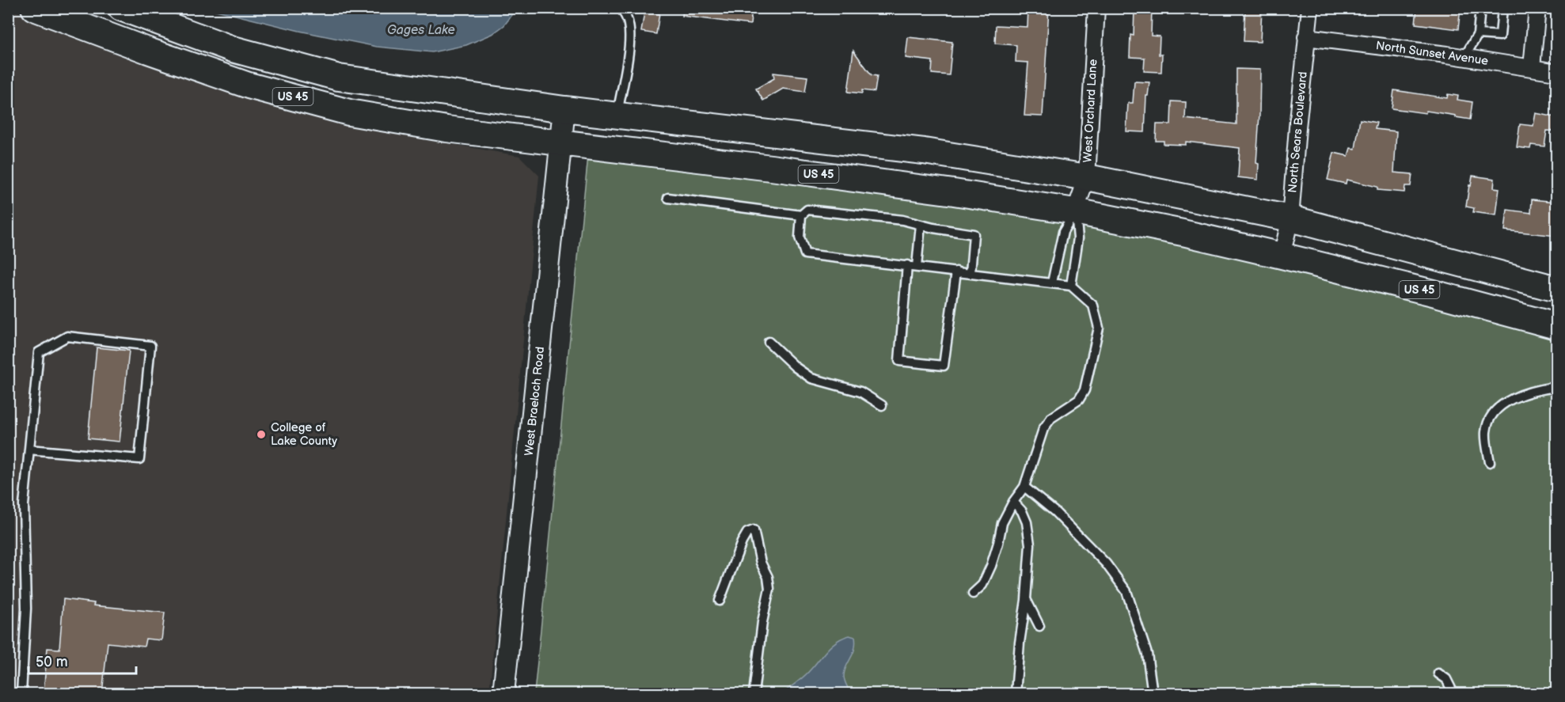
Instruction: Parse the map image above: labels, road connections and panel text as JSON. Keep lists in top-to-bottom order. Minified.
{"streets":{"main road":["US 45"],"street":["North Sunset Avenue","West Orchard Lane","North Sears Boulevard","West Braeloch Road"]},"crossings":[["North Sunset Avenue","North Sears Boulevard"],["US 45","West Orchard Lane"],["US 45","North Sears Boulevard"],["US 45","West Braeloch Road"]],"water":["Gages Lake"],"places":["College of Lake County"],"scale_bar":"50 m"}
